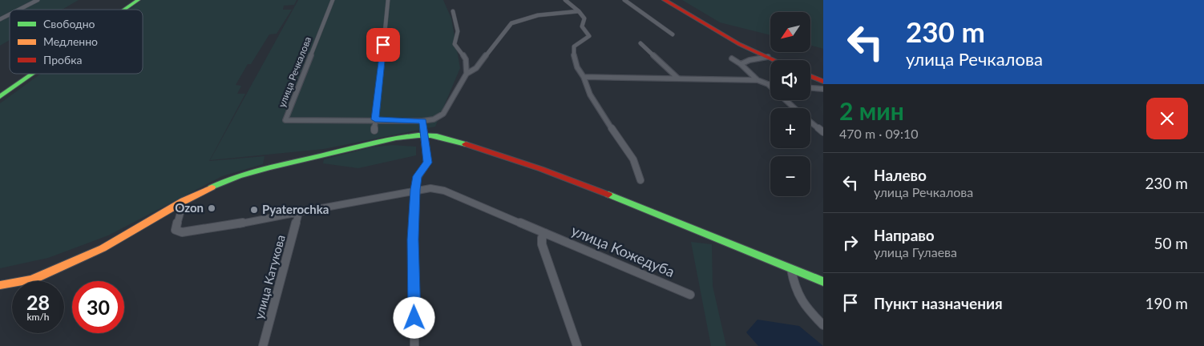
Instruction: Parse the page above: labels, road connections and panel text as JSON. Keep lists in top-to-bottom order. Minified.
{"streets":{"street":["улица Речкалова","улица Кожедуба","улица Катукова"]},"places":["Ozon","Pyaterochka"],"legend":["Свободно","Медленно","Пробка"],"north":"bottom left","page":{"turn":["230 m","улица Речкалова"],"map_buttons":["+","−"],"heading":["2 мин","470 m · 09:10"],"list":[{"name":"Налево","note":"улица Речкалова","value":"230 m"},{"name":"Направо","note":"улица Гулаева","value":"50 m"},{"name":"Пункт назначения","value":"190 m"}],"speed":"28 km/h","limit":"30"}}
